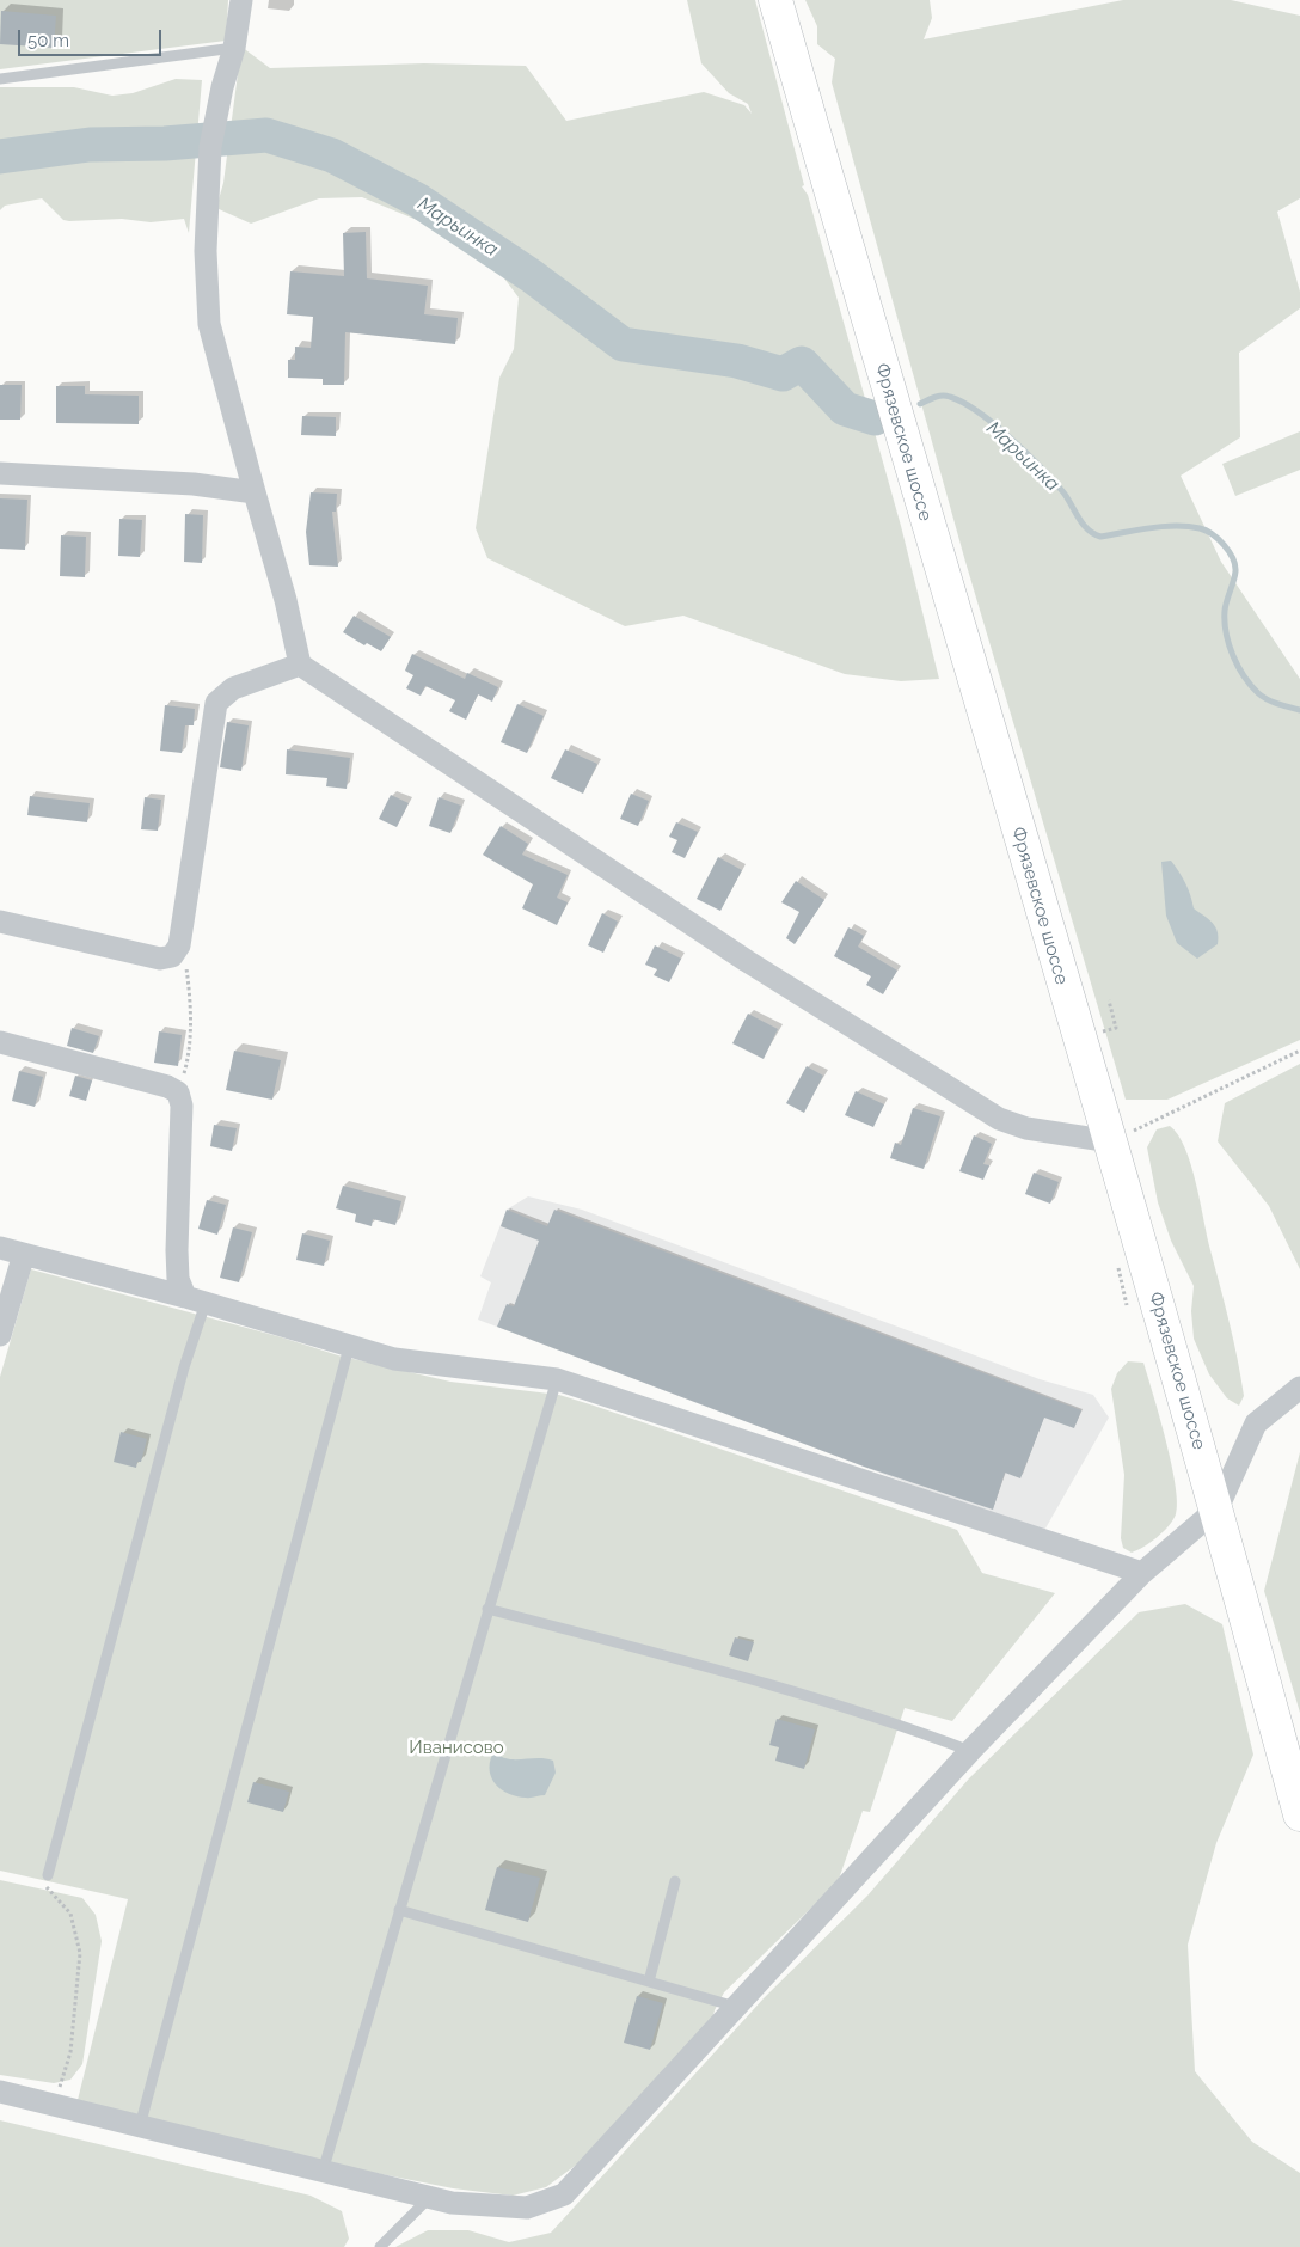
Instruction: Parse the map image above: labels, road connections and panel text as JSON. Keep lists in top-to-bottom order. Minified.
{"streets":{"highway":["Фрязевское шоссе"]},"water":["Марьинка"],"parks":["Иванисово"],"scale_bar":"50 m"}
